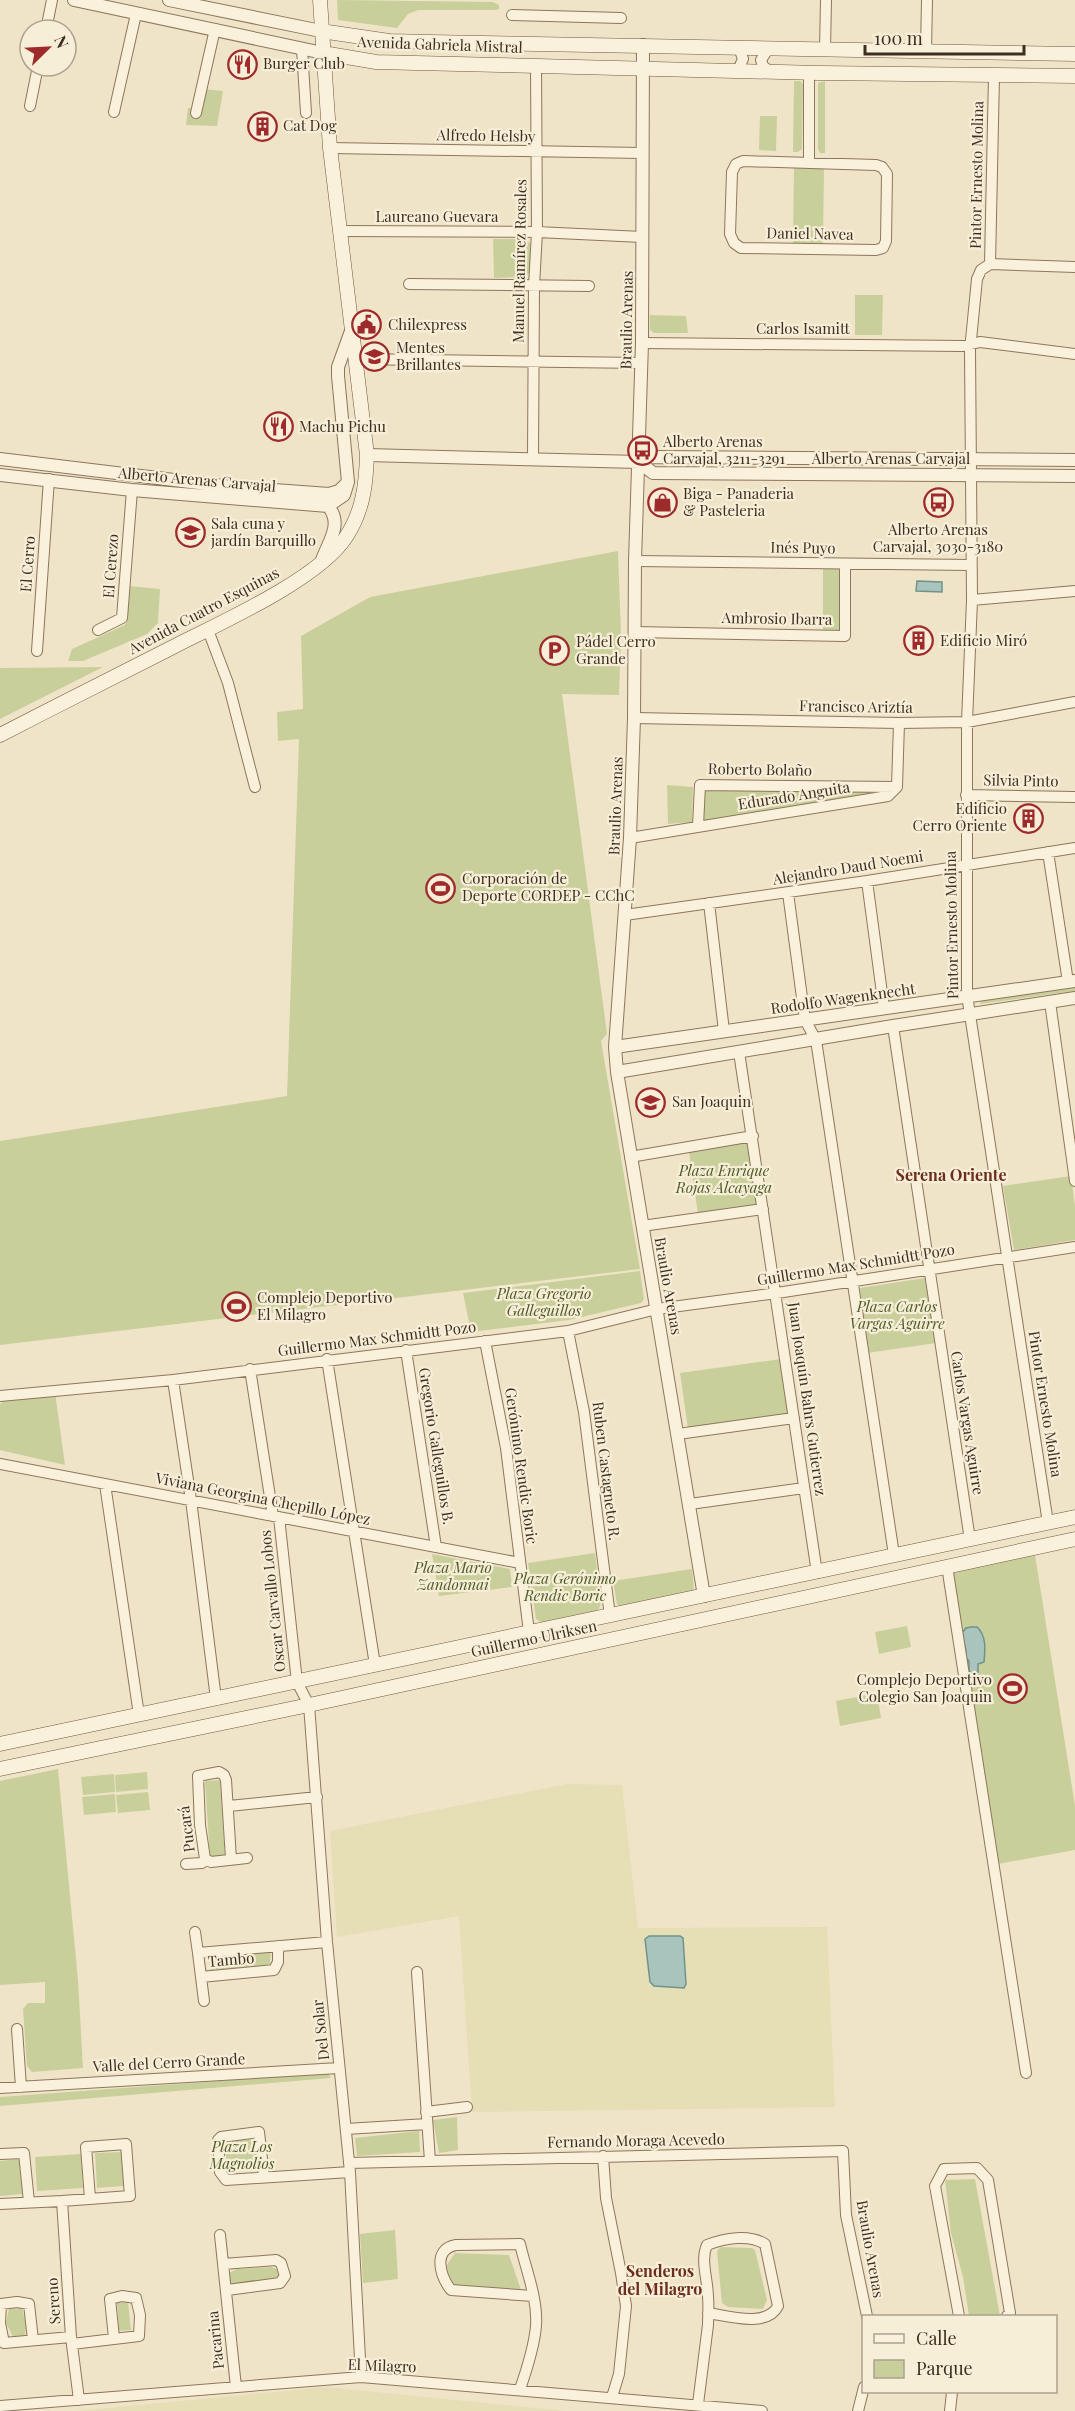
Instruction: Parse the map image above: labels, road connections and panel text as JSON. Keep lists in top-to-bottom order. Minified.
{"streets":{"main road":["Avenida Gabriela Mistral","Avenida Cuatro Esquinas","Guillermo Ulriksen"],"street":["Alfredo Helsby","Pintor Ernesto Molina","Laureano Guevara","Daniel Navea","Manuel Ramírez Rosales","Braulio Arenas","Carlos Isamitt","Alberto Arenas Carvajal","Inés Puyo","El Cerro","El Cerezo","Ambrosio Ibarra","Francisco Ariztía","Roberto Bolaño","Silvia Pinto","Edurado Anguita","Alejandro Daud Noemi","Rodolfo Wagenknecht","Guillermo Max Schmidtt Pozo","Juan Joaquín Bahrs Gutierrez","Carlos Vargas Aguirre","Gregorio Galleguillos B.","Gerónimo Rendic Boric","Ruben Castagneto R.","Viviana Georgina Chepillo López","Oscar Carvallo Lobos","Pucará","Tambo","Del Solar","Valle del Cerro Grande","Fernando Moraga Acevedo","Sereno","Pacarina","El Milagro"]},"crossings":[["Avenida Gabriela Mistral","Pintor Ernesto Molina"],["Avenida Gabriela Mistral","Manuel Ramírez Rosales"],["Avenida Gabriela Mistral","Braulio Arenas"],["Alfredo Helsby","Manuel Ramírez Rosales"],["Alfredo Helsby","Braulio Arenas"],["Pintor Ernesto Molina","Carlos Isamitt"],["Pintor Ernesto Molina","Alberto Arenas Carvajal"],["Pintor Ernesto Molina","Inés Puyo"],["Pintor Ernesto Molina","Francisco Ariztía"],["Pintor Ernesto Molina","Silvia Pinto"],["Pintor Ernesto Molina","Alejandro Daud Noemi"],["Pintor Ernesto Molina","Rodolfo Wagenknecht"],["Pintor Ernesto Molina","Guillermo Max Schmidtt Pozo"],["Pintor Ernesto Molina","Guillermo Ulriksen"],["Laureano Guevara","Manuel Ramírez Rosales"],["Laureano Guevara","Braulio Arenas"],["Manuel Ramírez Rosales","Alberto Arenas Carvajal"],["Braulio Arenas","Carlos Isamitt"],["Braulio Arenas","Alberto Arenas Carvajal"],["Braulio Arenas","Inés Puyo"],["Braulio Arenas","Ambrosio Ibarra"],["Braulio Arenas","Francisco Ariztía"],["Braulio Arenas","Edurado Anguita"],["Braulio Arenas","Alejandro Daud Noemi"],["Braulio Arenas","Rodolfo Wagenknecht"],["Braulio Arenas","Guillermo Max Schmidtt Pozo"],["Braulio Arenas","Guillermo Ulriksen"],["Braulio Arenas","Fernando Moraga Acevedo"],["Alberto Arenas Carvajal","El Cerro"],["Alberto Arenas Carvajal","El Cerezo"],["Alberto Arenas Carvajal","Avenida Cuatro Esquinas"],["Inés Puyo","Ambrosio Ibarra"],["Roberto Bolaño","Edurado Anguita"],["Guillermo Max Schmidtt Pozo","Juan Joaquín Bahrs Gutierrez"],["Guillermo Max Schmidtt Pozo","Carlos Vargas Aguirre"],["Guillermo Max Schmidtt Pozo","Gregorio Galleguillos B."],["Guillermo Max Schmidtt Pozo","Gerónimo Rendic Boric"],["Guillermo Max Schmidtt Pozo","Ruben Castagneto R."],["Guillermo Max Schmidtt Pozo","Oscar Carvallo Lobos"],["Juan Joaquín Bahrs Gutierrez","Guillermo Ulriksen"],["Carlos Vargas Aguirre","Guillermo Ulriksen"],["Gregorio Galleguillos B.","Viviana Georgina Chepillo López"],["Gerónimo Rendic Boric","Viviana Georgina Chepillo López"],["Gerónimo Rendic Boric","Guillermo Ulriksen"],["Ruben Castagneto R.","Guillermo Ulriksen"],["Viviana Georgina Chepillo López","Oscar Carvallo Lobos"],["Oscar Carvallo Lobos","Guillermo Ulriksen"],["Oscar Carvallo Lobos","Del Solar"],["Guillermo Ulriksen","Del Solar"],["Tambo","Del Solar"],["Del Solar","Valle del Cerro Grande"],["Del Solar","Fernando Moraga Acevedo"],["Del Solar","El Milagro"],["Sereno","El Milagro"],["Pacarina","El Milagro"]],"districts":["Serena Oriente","Senderos del Milagro"],"parks":["Plaza Enrique Rojas Alcayaga","Plaza Gregorio Galleguillos","Plaza Carlos Vargas Aguirre","Plaza Mario Zandonnai","Plaza Gerónimo Rendic Boric","Plaza Los Magnolios"],"places":{"restaurant":["Burger Club","Machu Pichu"],"building":["Cat Dog","Edificio Miró","Edificio Cerro Oriente"],"public building":["Chilexpress"],"school or university":["Mentes Brillantes","Sala cuna y jardín Barquillo","San Joaquin"],"bus stop":["Alberto Arenas Carvajal, 3211-3291","Alberto Arenas Carvajal, 3030-3180"],"shop":["Biga - Panaderia & Pasteleria"],"parking":["Pádel Cerro Grande"],"sports":["Corporación de Deporte CORDEP - CChC","Complejo Deportivo El Milagro","Complejo Deportivo Colegio San Joaquin"]},"legend":["Calle","Parque"],"scale_bar":"100 m","north":"top right"}
